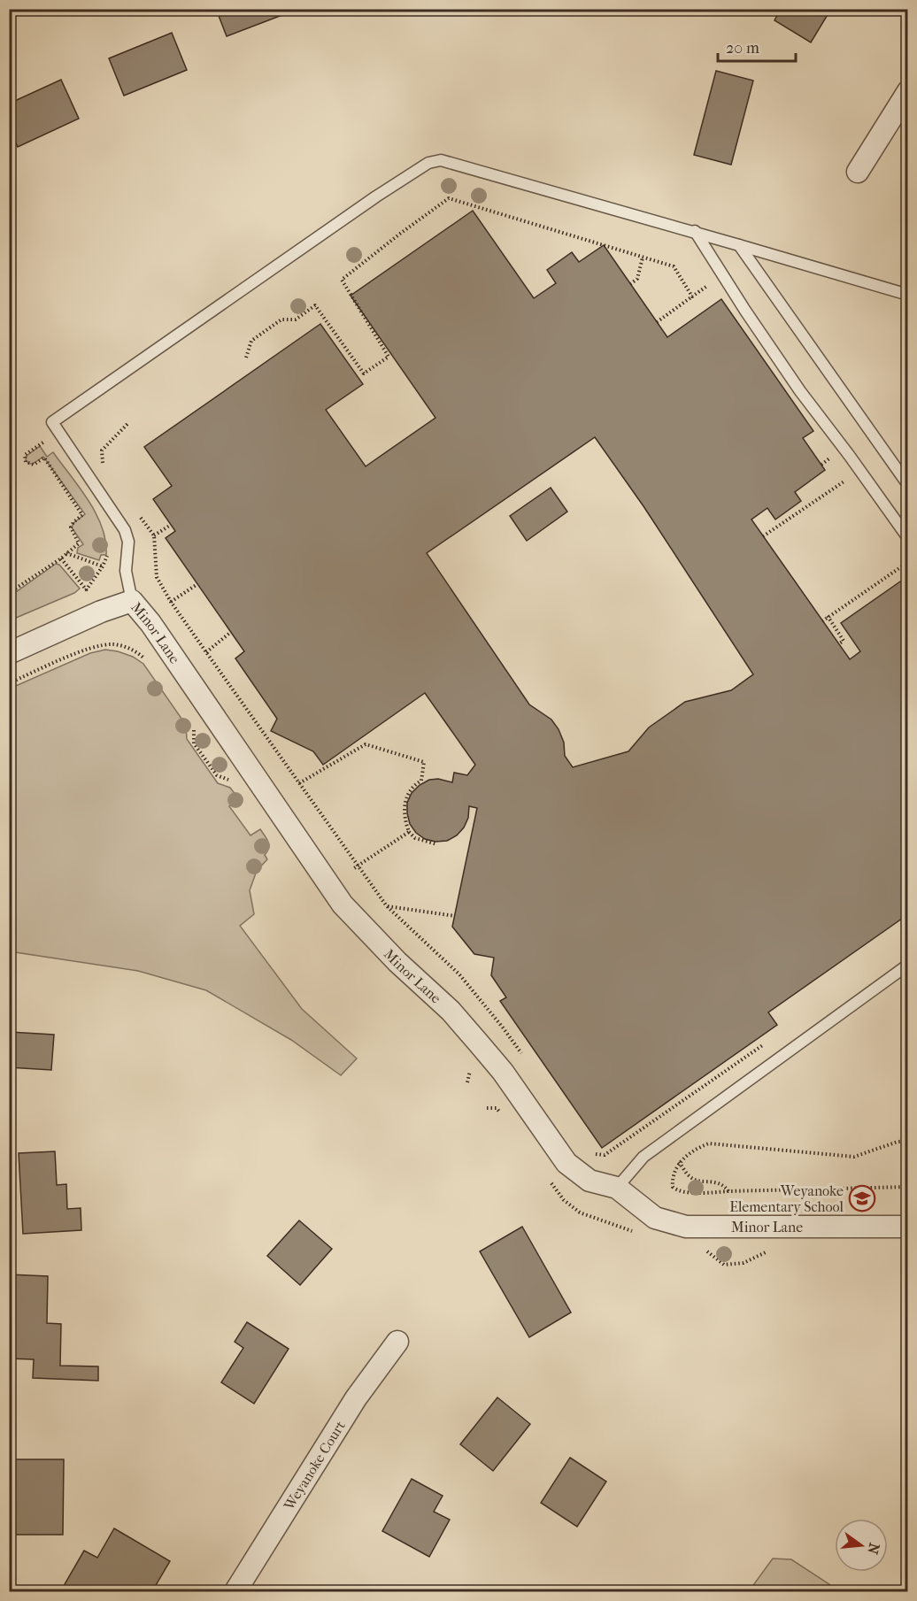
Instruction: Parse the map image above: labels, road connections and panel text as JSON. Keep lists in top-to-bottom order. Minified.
{"streets":{"street":["Minor Lane","Weyanoke Court"]},"places":{"school or university":["Weyanoke Elementary School"]},"scale_bar":"20 m","north":"right"}
